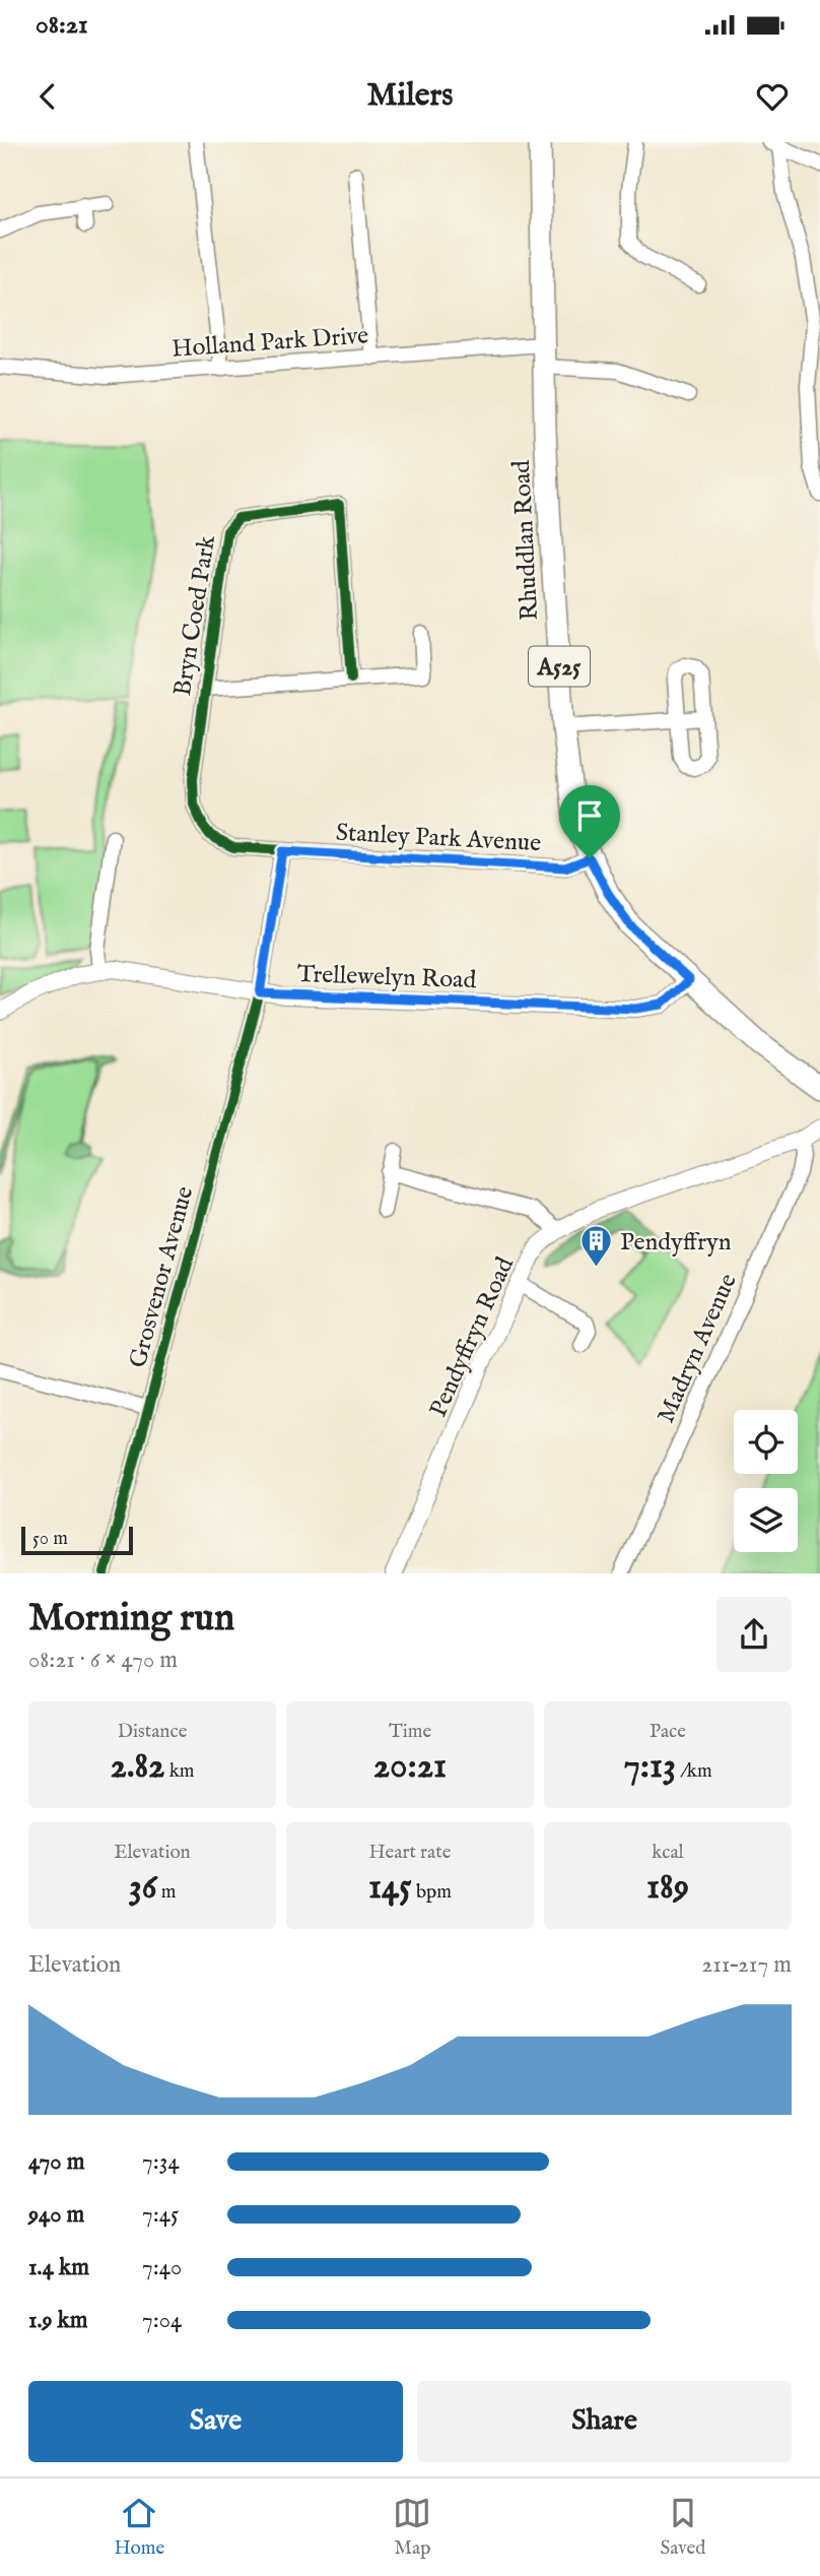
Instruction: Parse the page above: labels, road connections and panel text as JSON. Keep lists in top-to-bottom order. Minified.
{"streets":{"main road":["Rhuddlan Road","A525"],"street":["Holland Park Drive","Bryn Coed Park","Stanley Park Avenue","Trellewelyn Road","Grosvenor Avenue","Pendyffryn Road","Madryn Avenue"]},"crossings":[["Holland Park Drive","Rhuddlan Road"],["Rhuddlan Road","Stanley Park Avenue"],["Rhuddlan Road","Trellewelyn Road"],["Bryn Coed Park","Stanley Park Avenue"],["Bryn Coed Park","Grosvenor Avenue"],["Stanley Park Avenue","Grosvenor Avenue"],["Trellewelyn Road","Grosvenor Avenue"],["Pendyffryn Road","Madryn Avenue"]],"places":{"building":["Pendyffryn"]},"scale_bar":"50 m","page":{"status":"08:21","header":"Milers","scale":"50 m","heading":["Morning run","08:21 · 6 × 470 m"],"stats":[["Distance","2.82 km"],["Time","20:21"],["Pace","7:13 /km"],["Elevation","36 m"],["Heart rate","145 bpm"],["kcal","189"]],"chart":["Elevation","211–217 m"],"list":[{"name":"470 m","note":"7:34"},{"name":"940 m","note":"7:45"},{"name":"1.4 km","note":"7:40"},{"name":"1.9 km","note":"7:04"}],"buttons":["Save","Share"],"tabs":["Home","Map","Saved"]}}
